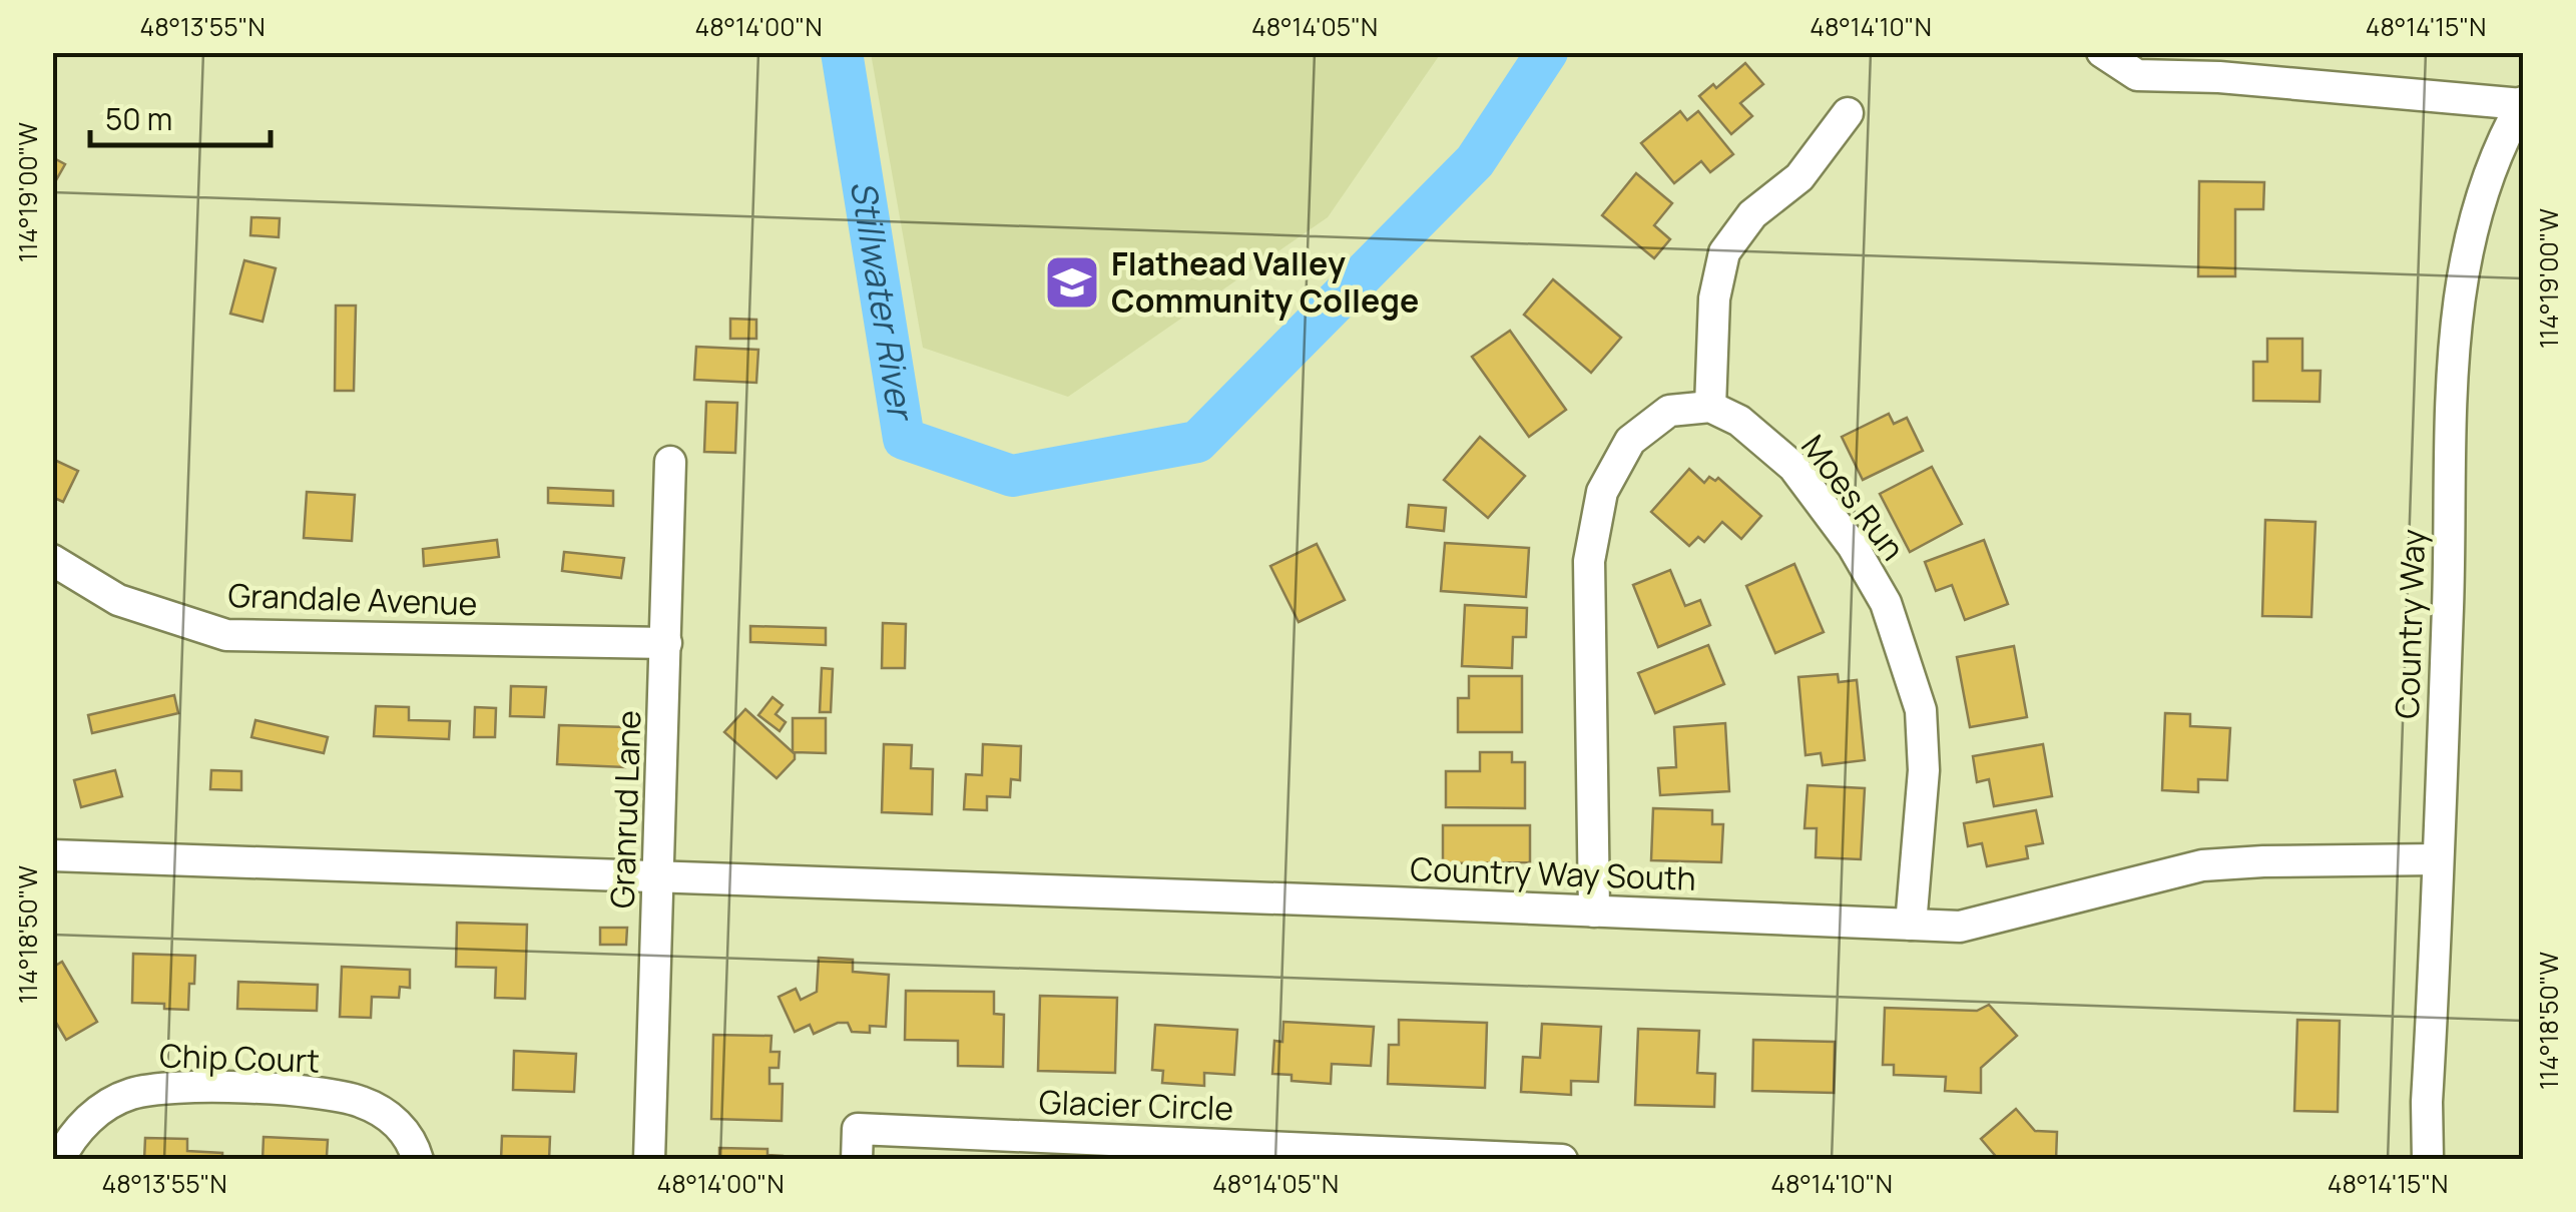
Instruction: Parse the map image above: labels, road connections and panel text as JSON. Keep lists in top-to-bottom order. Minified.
{"streets":{"street":["Moes Run","Grandale Avenue","Country Way","Granrud Lane","Country Way South","Chip Court","Glacier Circle"]},"crossings":[["Moes Run","Country Way South"],["Grandale Avenue","Granrud Lane"],["Country Way","Country Way South"],["Granrud Lane","Country Way South"]],"water":["Stillwater River"],"places":{"school or university":["Flathead Valley Community College"]},"scale_bar":"50 m","coordinates":["48°13'55\"N","48°14'00\"N","48°14'05\"N","48°14'10\"N","48°14'15\"N","114°19'00\"W","114°18'50\"W"]}
